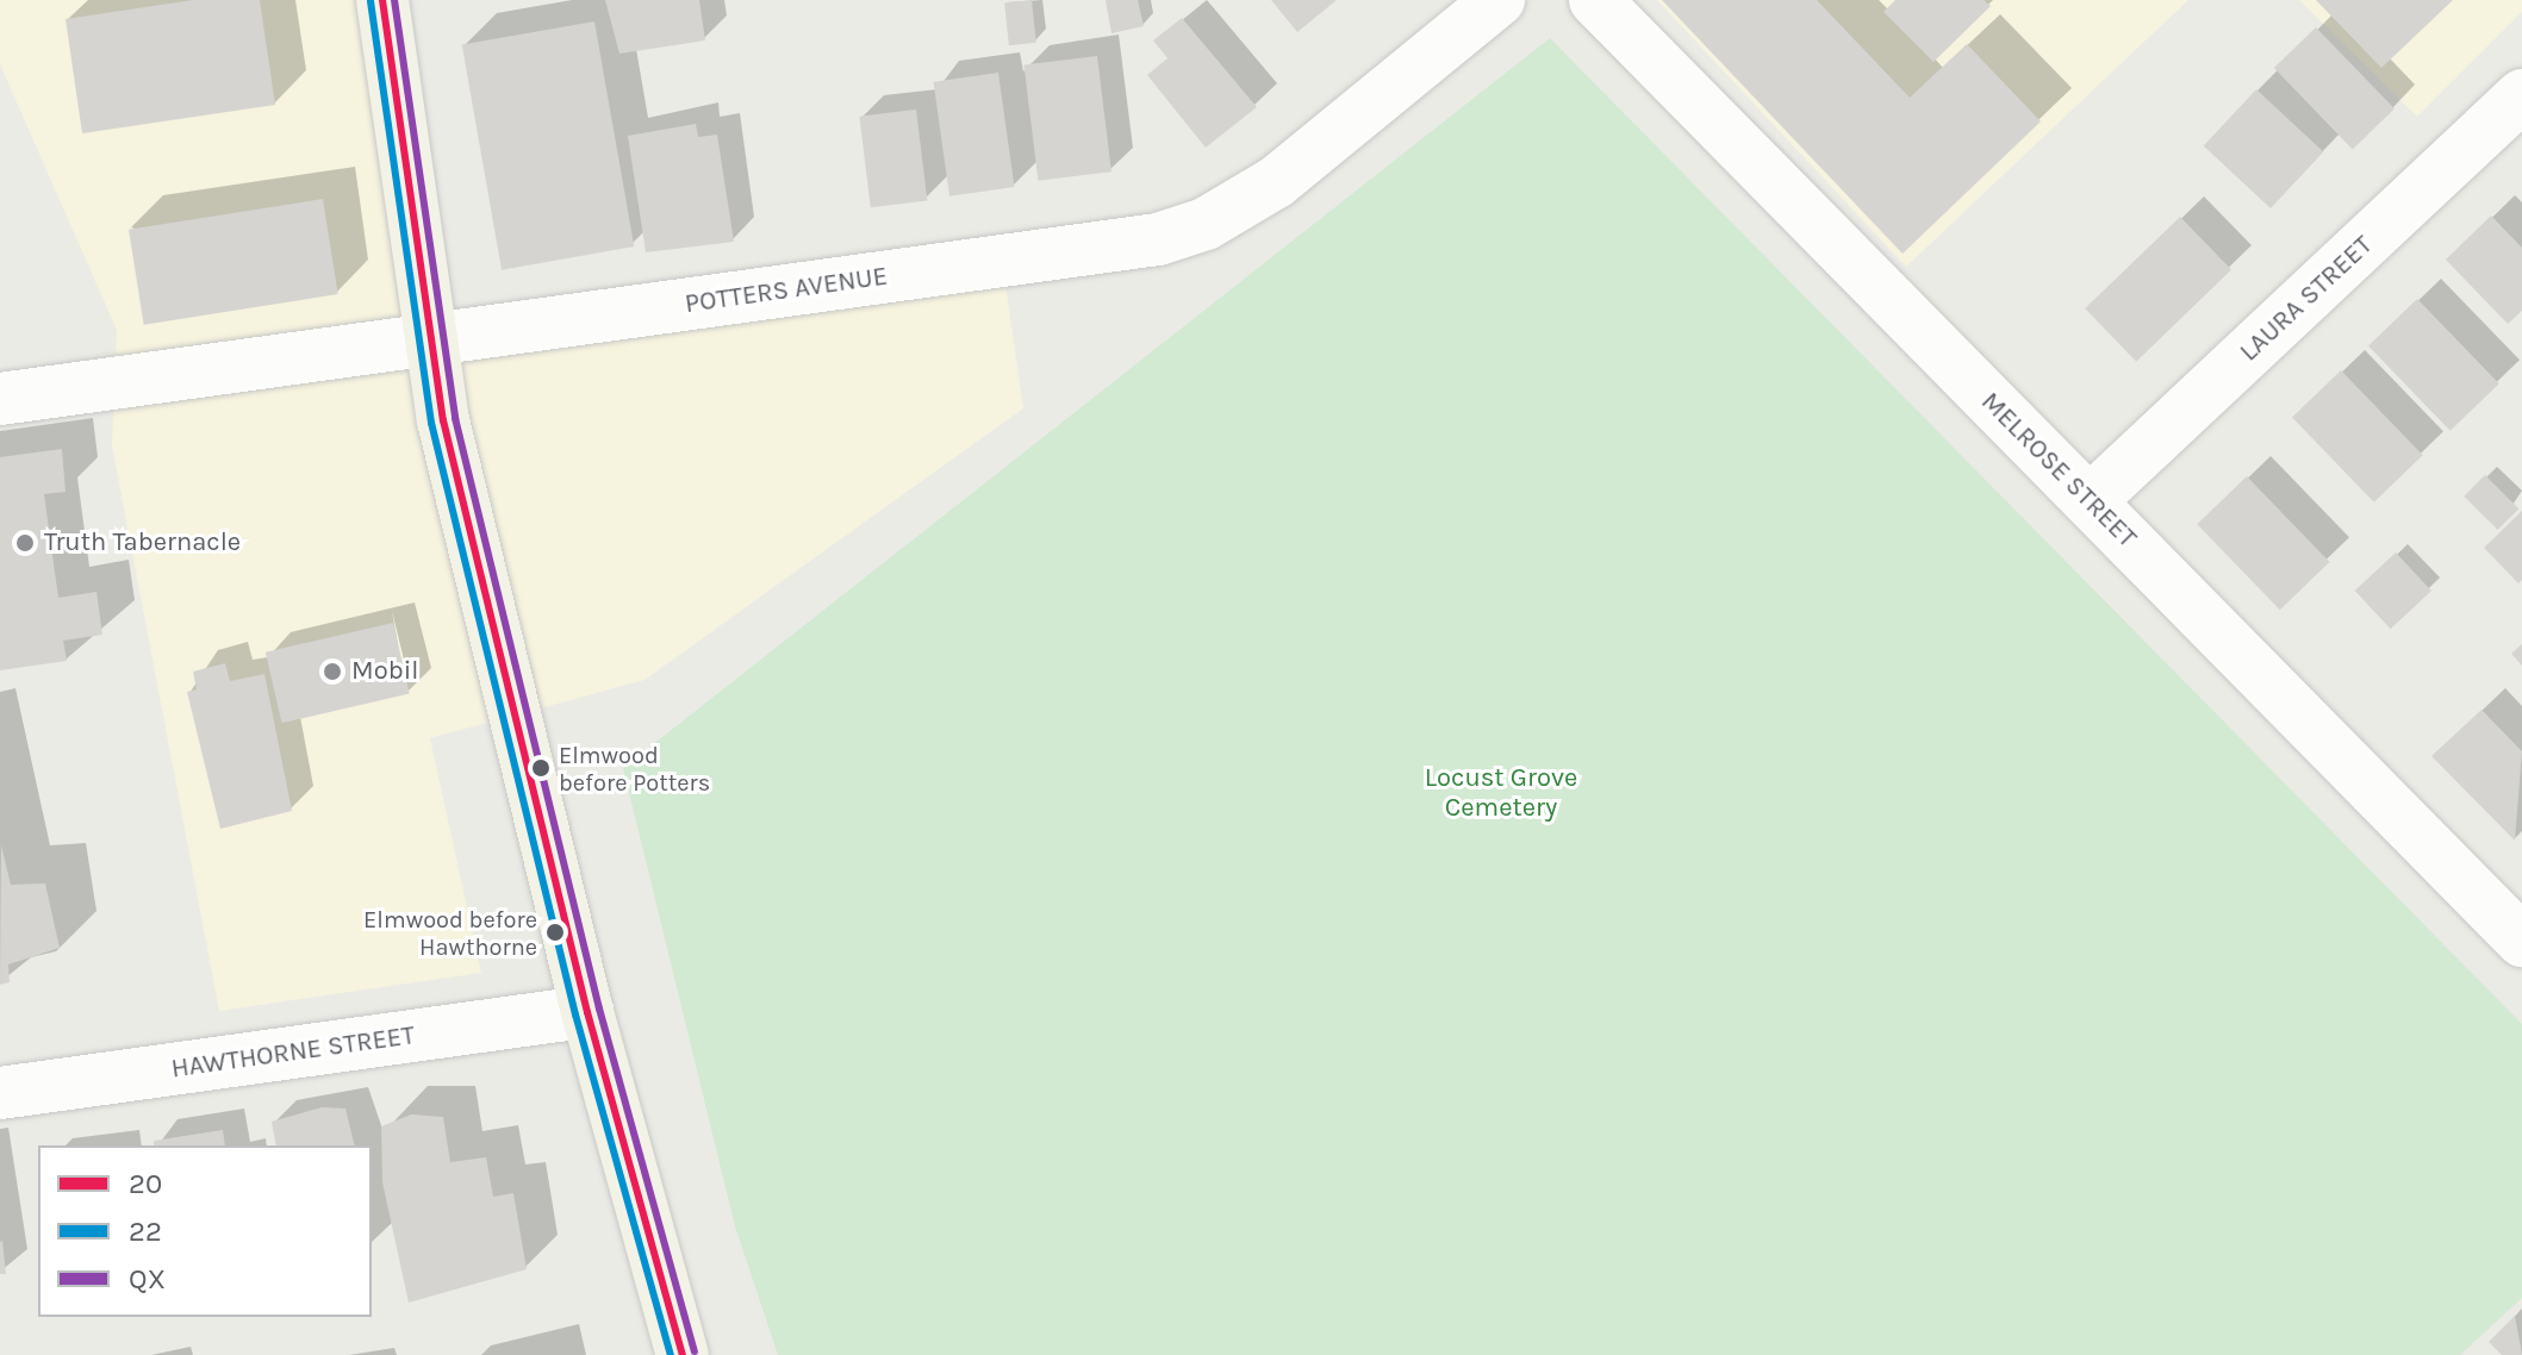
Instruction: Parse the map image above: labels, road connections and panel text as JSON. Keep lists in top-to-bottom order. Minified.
{"streets":{"street":["POTTERS AVENUE","LAURA STREET","MELROSE STREET","HAWTHORNE STREET"]},"crossings":[["LAURA STREET","MELROSE STREET"]],"parks":["Locust Grove Cemetery"],"places":["Truth Tabernacle","Mobil","Elmwood before Potters","Elmwood before Hawthorne"],"lines":["transit line 20","transit line QX","transit line 22"],"legend":["20","22","QX"]}
